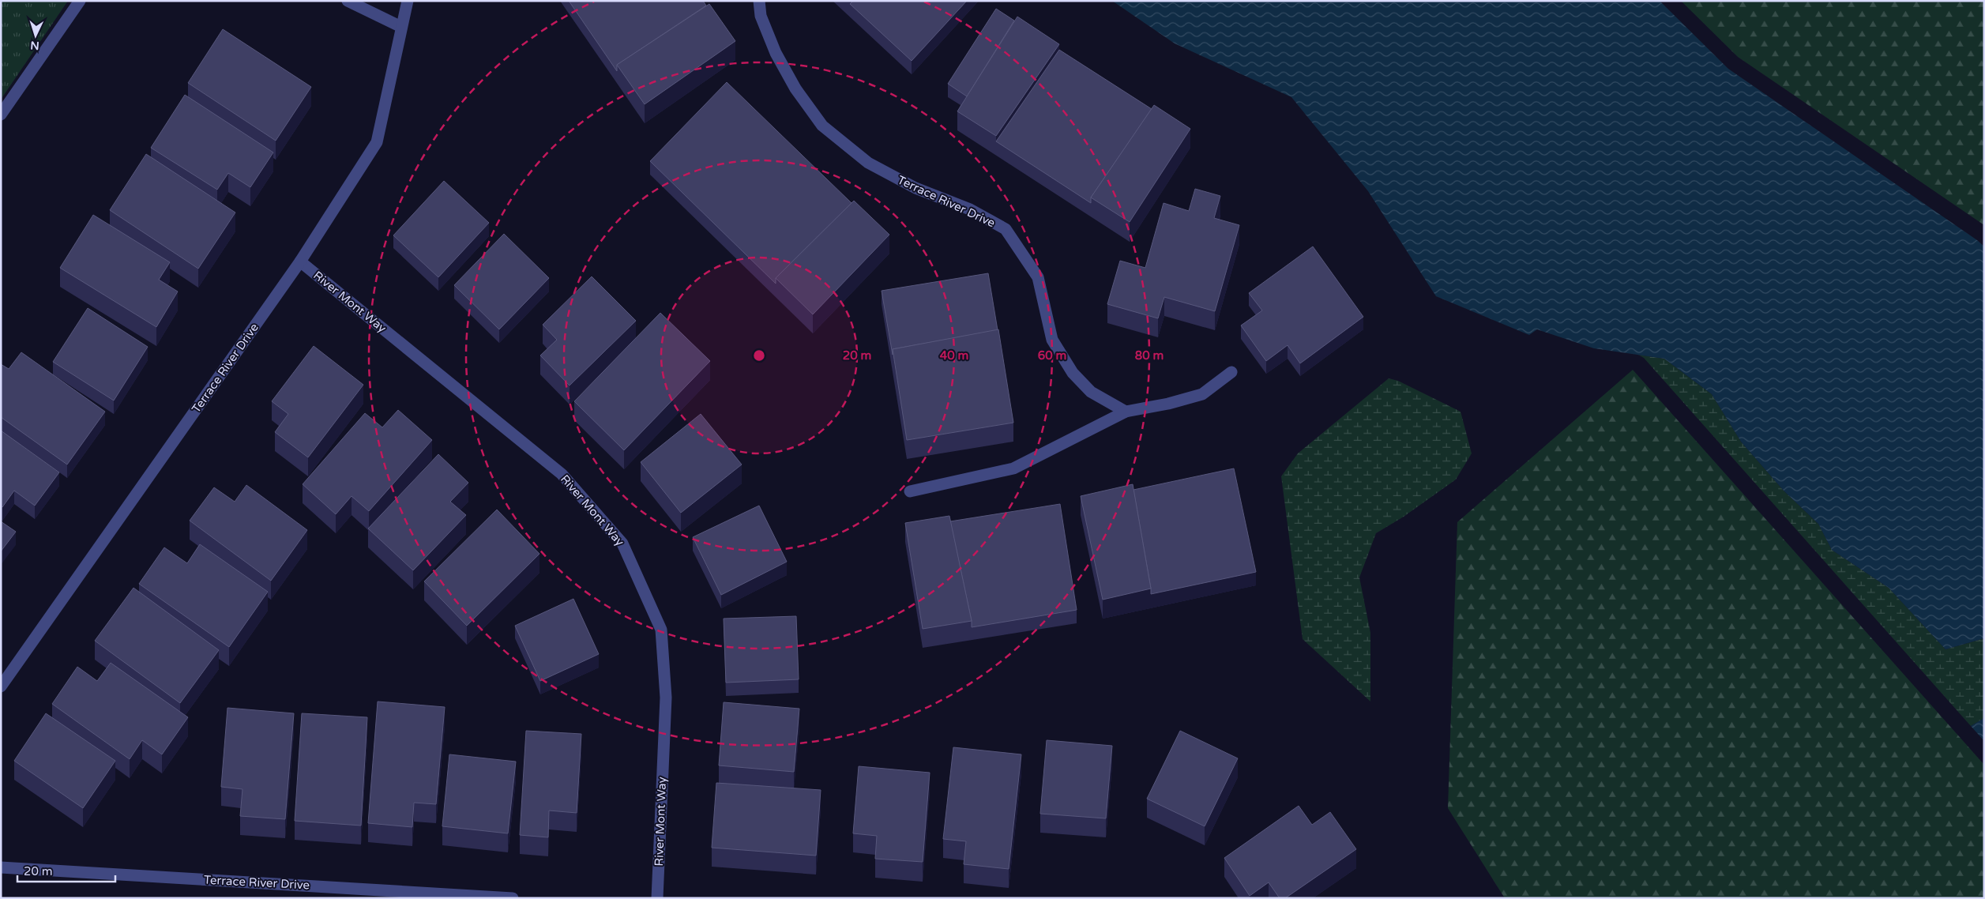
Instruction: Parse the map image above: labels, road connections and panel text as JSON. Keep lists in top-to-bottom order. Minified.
{"streets":{"street":["Terrace River Drive","River Mont Way"]},"crossings":[["Terrace River Drive","River Mont Way"]],"scale_bar":"20 m","north":"bottom","rings":["20 m","40 m","60 m","80 m"]}
